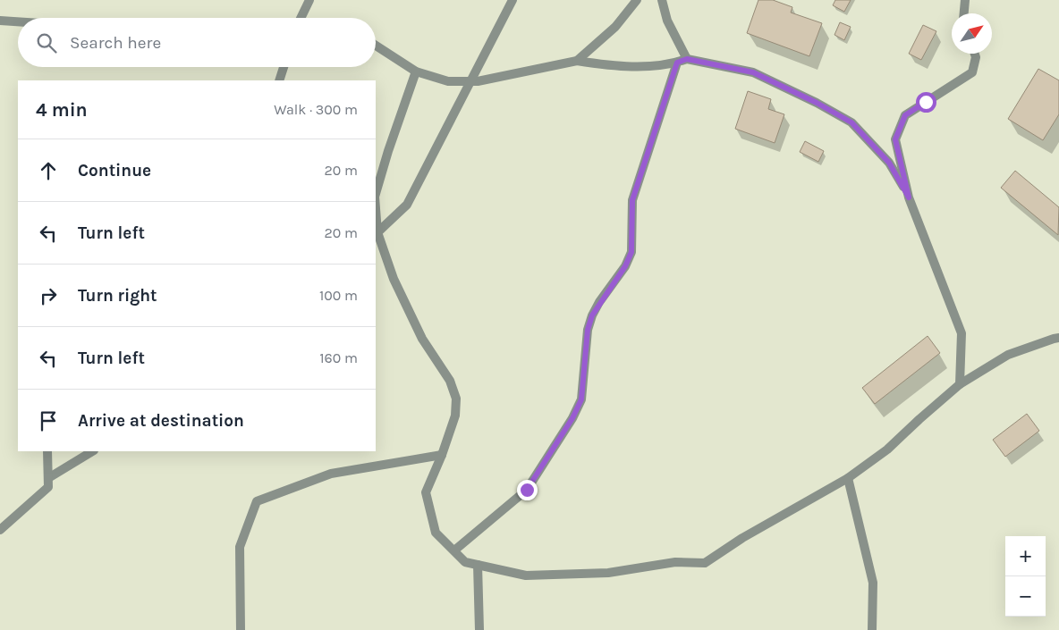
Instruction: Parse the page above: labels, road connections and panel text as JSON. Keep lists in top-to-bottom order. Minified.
{"north":"top right","page":{"search":"Search here","heading":["4 min","Walk · 300 m"],"list":[["Continue","20 m"],["Turn left","20 m"],["Turn right","100 m"],["Turn left","160 m"],"Arrive at destination"],"map_buttons":["+","−"]}}
